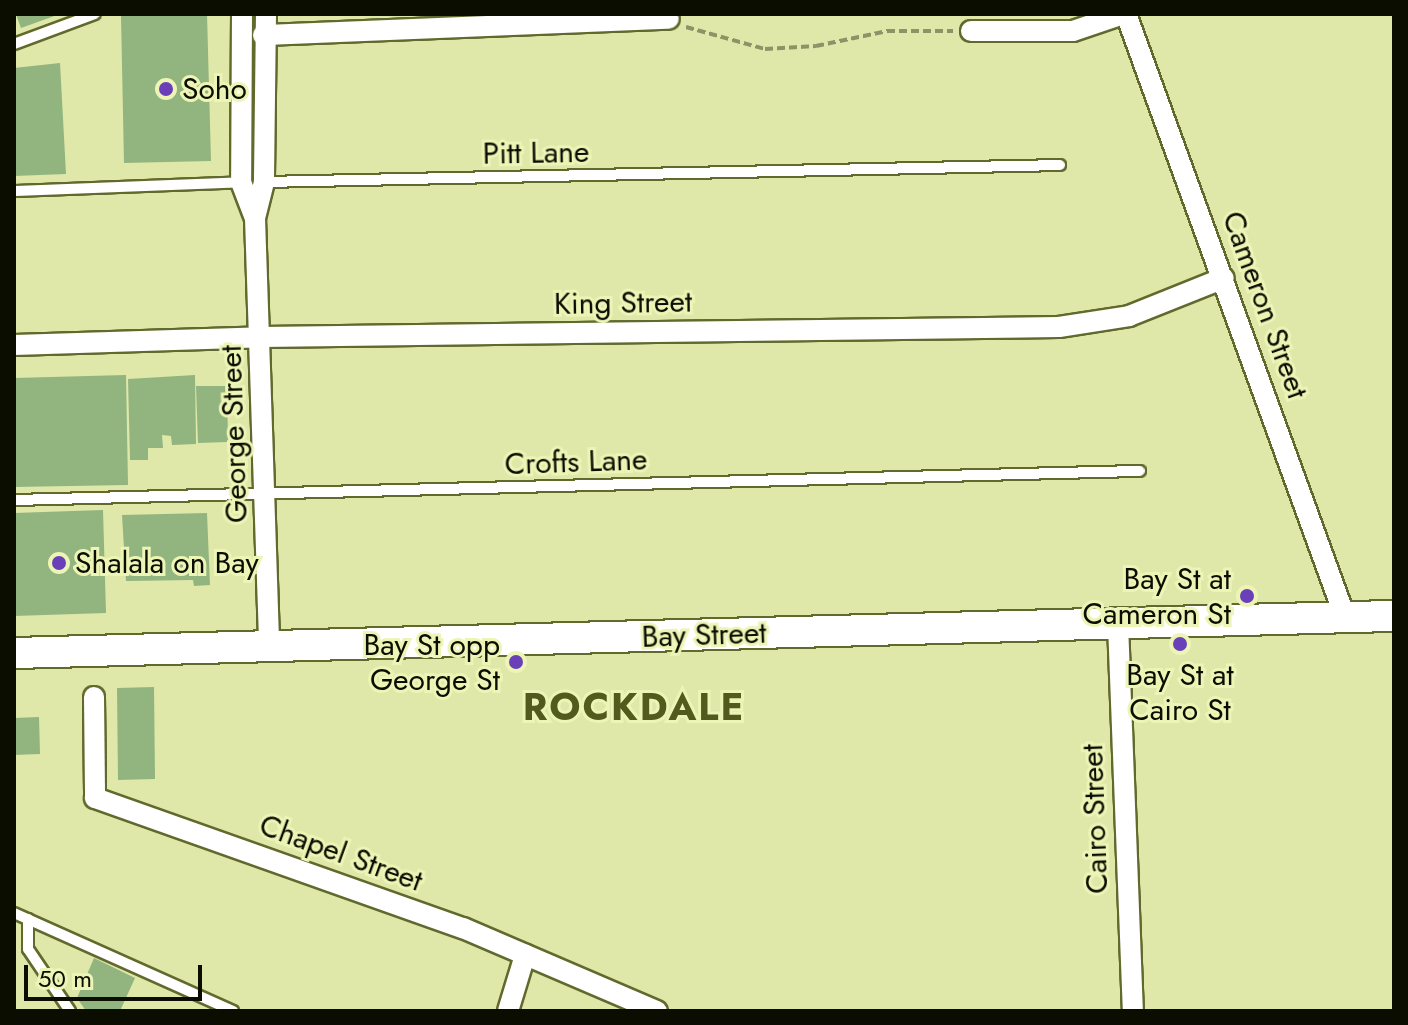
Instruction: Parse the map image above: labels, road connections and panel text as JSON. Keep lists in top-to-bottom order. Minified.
{"streets":{"main road":["Bay Street"],"street":["King Street","Cameron Street","George Street","Cairo Street","Chapel Street"],"lane":["Pitt Lane","Crofts Lane"]},"crossings":[["Pitt Lane","George Street"],["King Street","Cameron Street"],["King Street","George Street"],["Cameron Street","Bay Street"],["George Street","Crofts Lane"],["George Street","Bay Street"],["Bay Street","Cairo Street"]],"districts":["ROCKDALE"],"places":["Soho","Shalala on Bay","Bay St at Cameron St","Bay St at Cairo St","Bay St opp George St"],"scale_bar":"50 m"}
